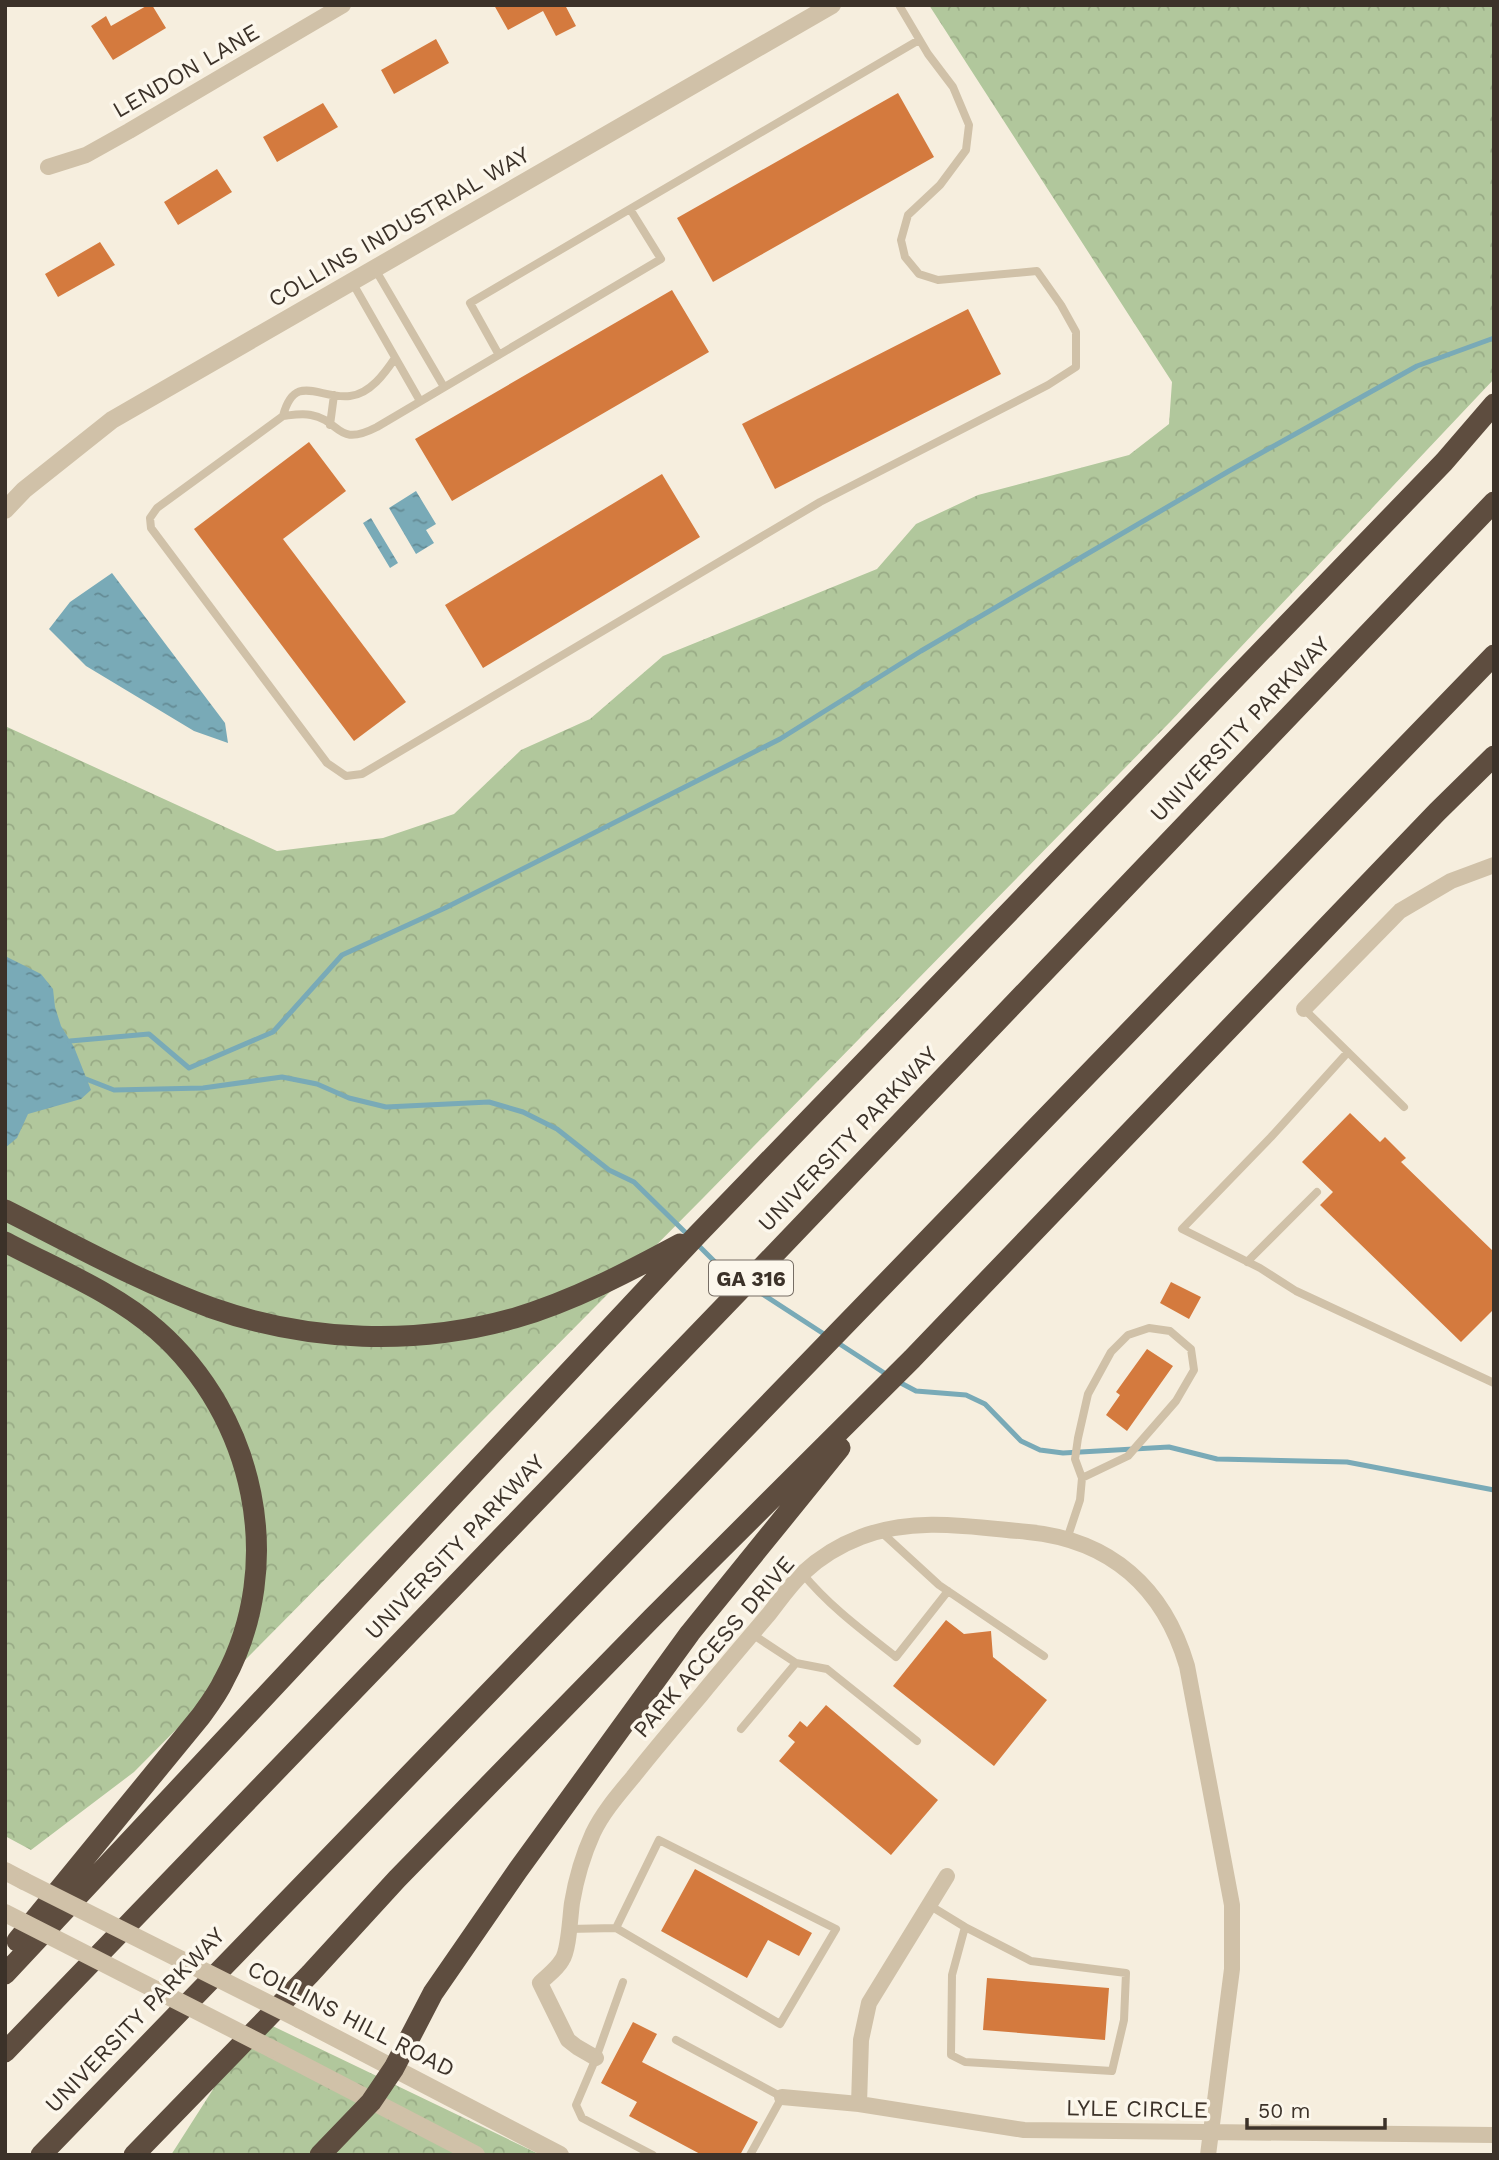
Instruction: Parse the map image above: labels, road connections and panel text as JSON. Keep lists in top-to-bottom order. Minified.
{"streets":{"highway":["UNIVERSITY PARKWAY","GA 316"],"street":["LENDON LANE","COLLINS INDUSTRIAL WAY","PARK ACCESS DRIVE","COLLINS HILL ROAD","LYLE CIRCLE"]},"crossings":[["PARK ACCESS DRIVE","LYLE CIRCLE"]],"scale_bar":"50 m"}
